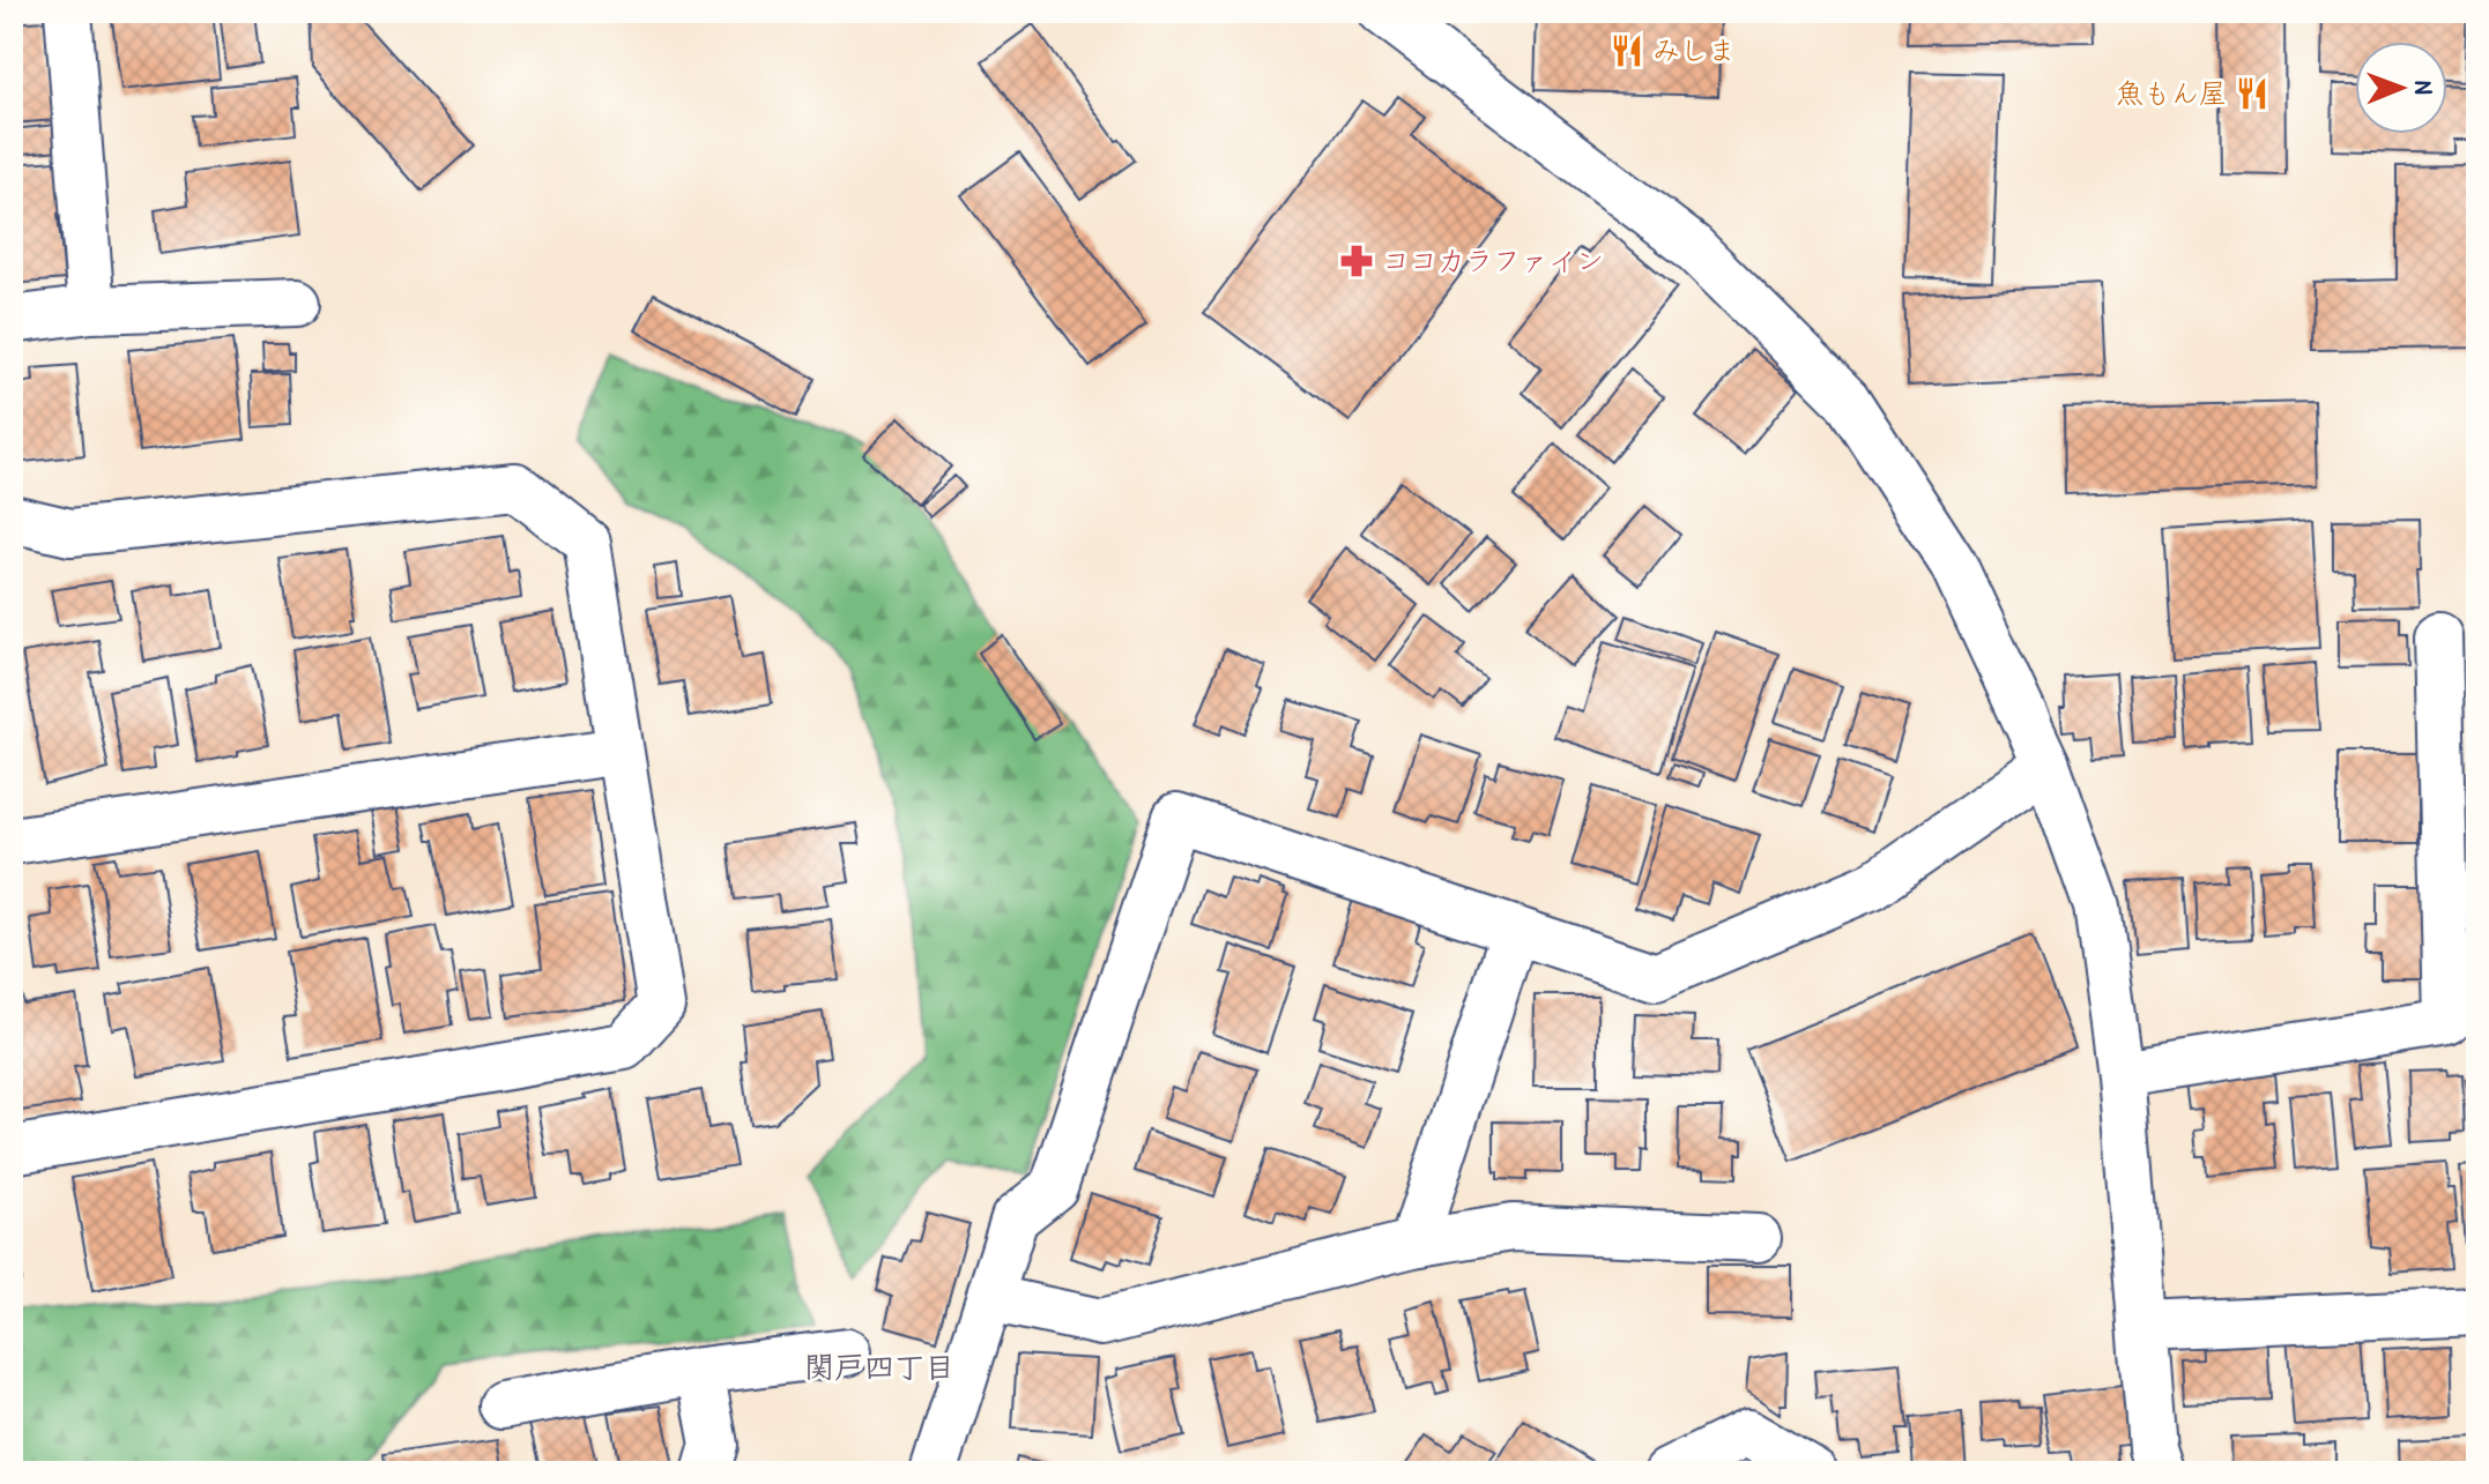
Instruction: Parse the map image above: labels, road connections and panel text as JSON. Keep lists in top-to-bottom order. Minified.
{"districts":["関戸四丁目"],"places":{"restaurant":["みしま","魚もん屋"],"pharmacy":["ココカラファイン"]},"north":"right"}
